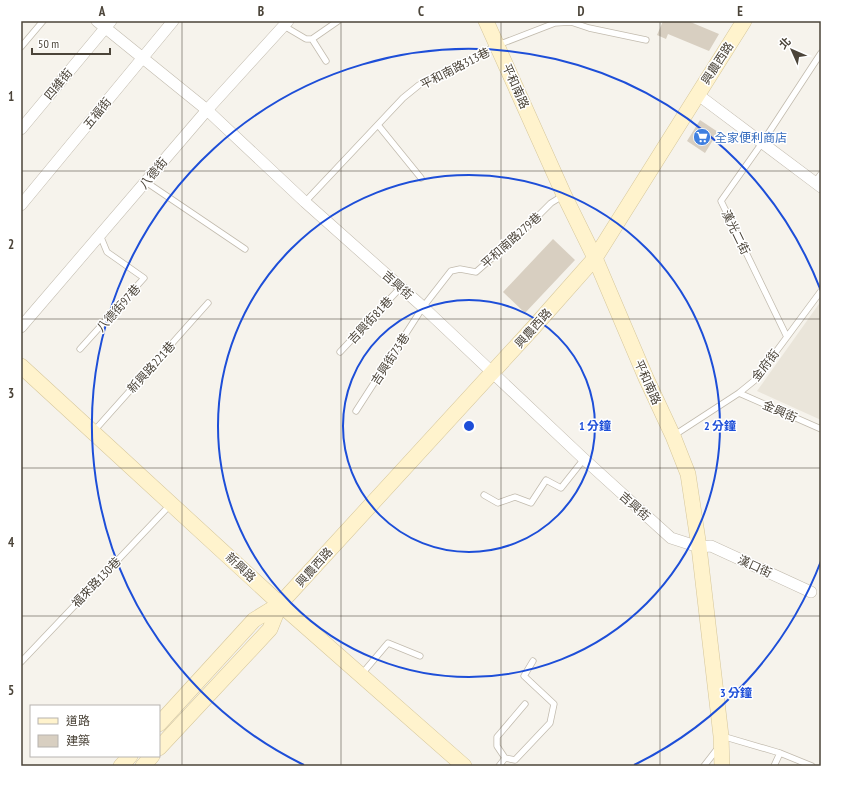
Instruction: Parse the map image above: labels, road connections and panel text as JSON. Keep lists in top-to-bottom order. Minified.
{"streets":{"main road":["興農西路","平和南路","新興路"],"street":["四維街","五福街","八德街","吉興街","漢口街"],"lane":["平和南路313巷","漢光二街","平和南路279巷","八德街97巷","吉興街81巷","吉興街73巷","金府街","新興路221巷","金興街","福來路130巷"]},"crossings":[["興農西路","平和南路"],["興農西路","吉興街"],["興農西路","新興路"],["平和南路313巷","平和南路"],["平和南路313巷","吉興街"],["四維街","吉興街"],["平和南路","平和南路279巷"],["平和南路","吉興街"],["平和南路","金府街"],["平和南路","漢口街"],["五福街","吉興街"],["八德街","吉興街"],["八德街","八德街97巷"],["漢光二街","金府街"],["平和南路279巷","吉興街"],["平和南路279巷","吉興街73巷"],["吉興街","吉興街81巷"],["吉興街","吉興街73巷"],["吉興街","漢口街"],["金府街","金興街"],["新興路221巷","新興路"],["新興路","福來路130巷"]],"places":{"supermarket":["全家便利商店"]},"legend":["道路","建築"],"scale_bar":"50 m","north":"top left","grid":{"columns":["A","B","C","D","E"],"rows":["1","2","3","4","5"]},"rings":["1 分鐘","2 分鐘","3 分鐘"]}
